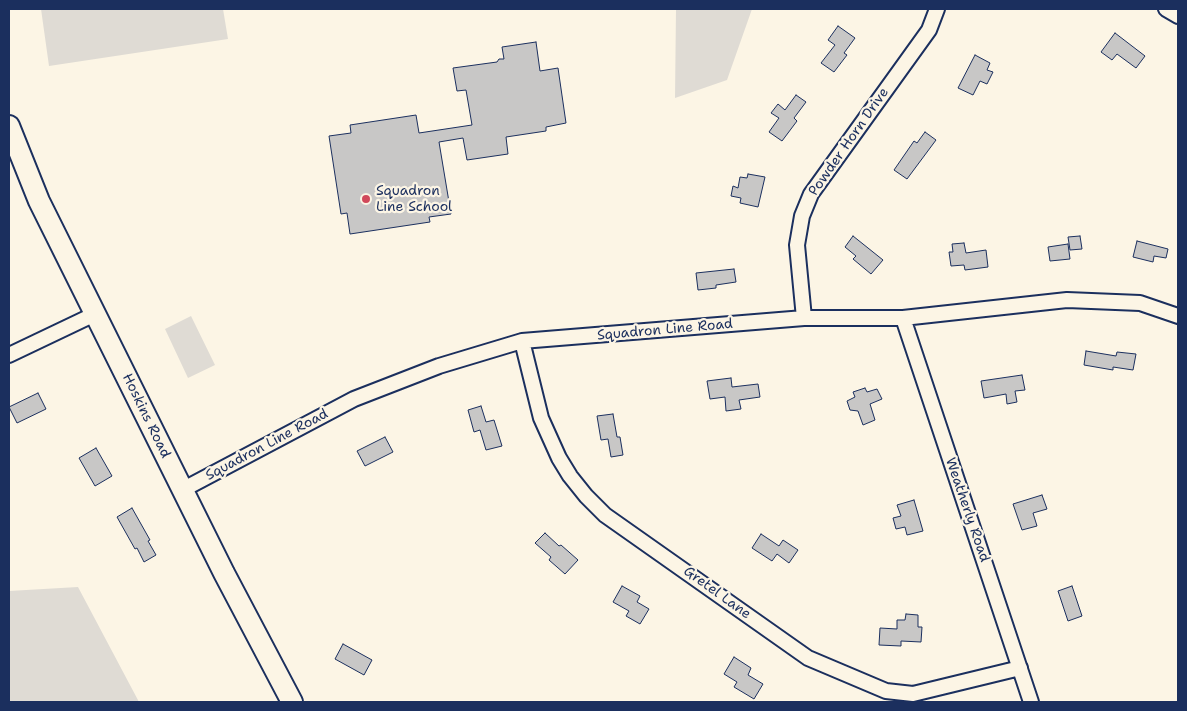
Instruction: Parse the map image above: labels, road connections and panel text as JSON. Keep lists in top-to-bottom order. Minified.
{"streets":{"street":["Powder Horn Drive","Squadron Line Road","Hoskins Road","Weatherly Road","Gretel Lane"]},"crossings":[["Powder Horn Drive","Squadron Line Road"],["Squadron Line Road","Hoskins Road"],["Squadron Line Road","Weatherly Road"],["Squadron Line Road","Gretel Lane"],["Weatherly Road","Gretel Lane"]],"places":["Squadron Line School"]}
